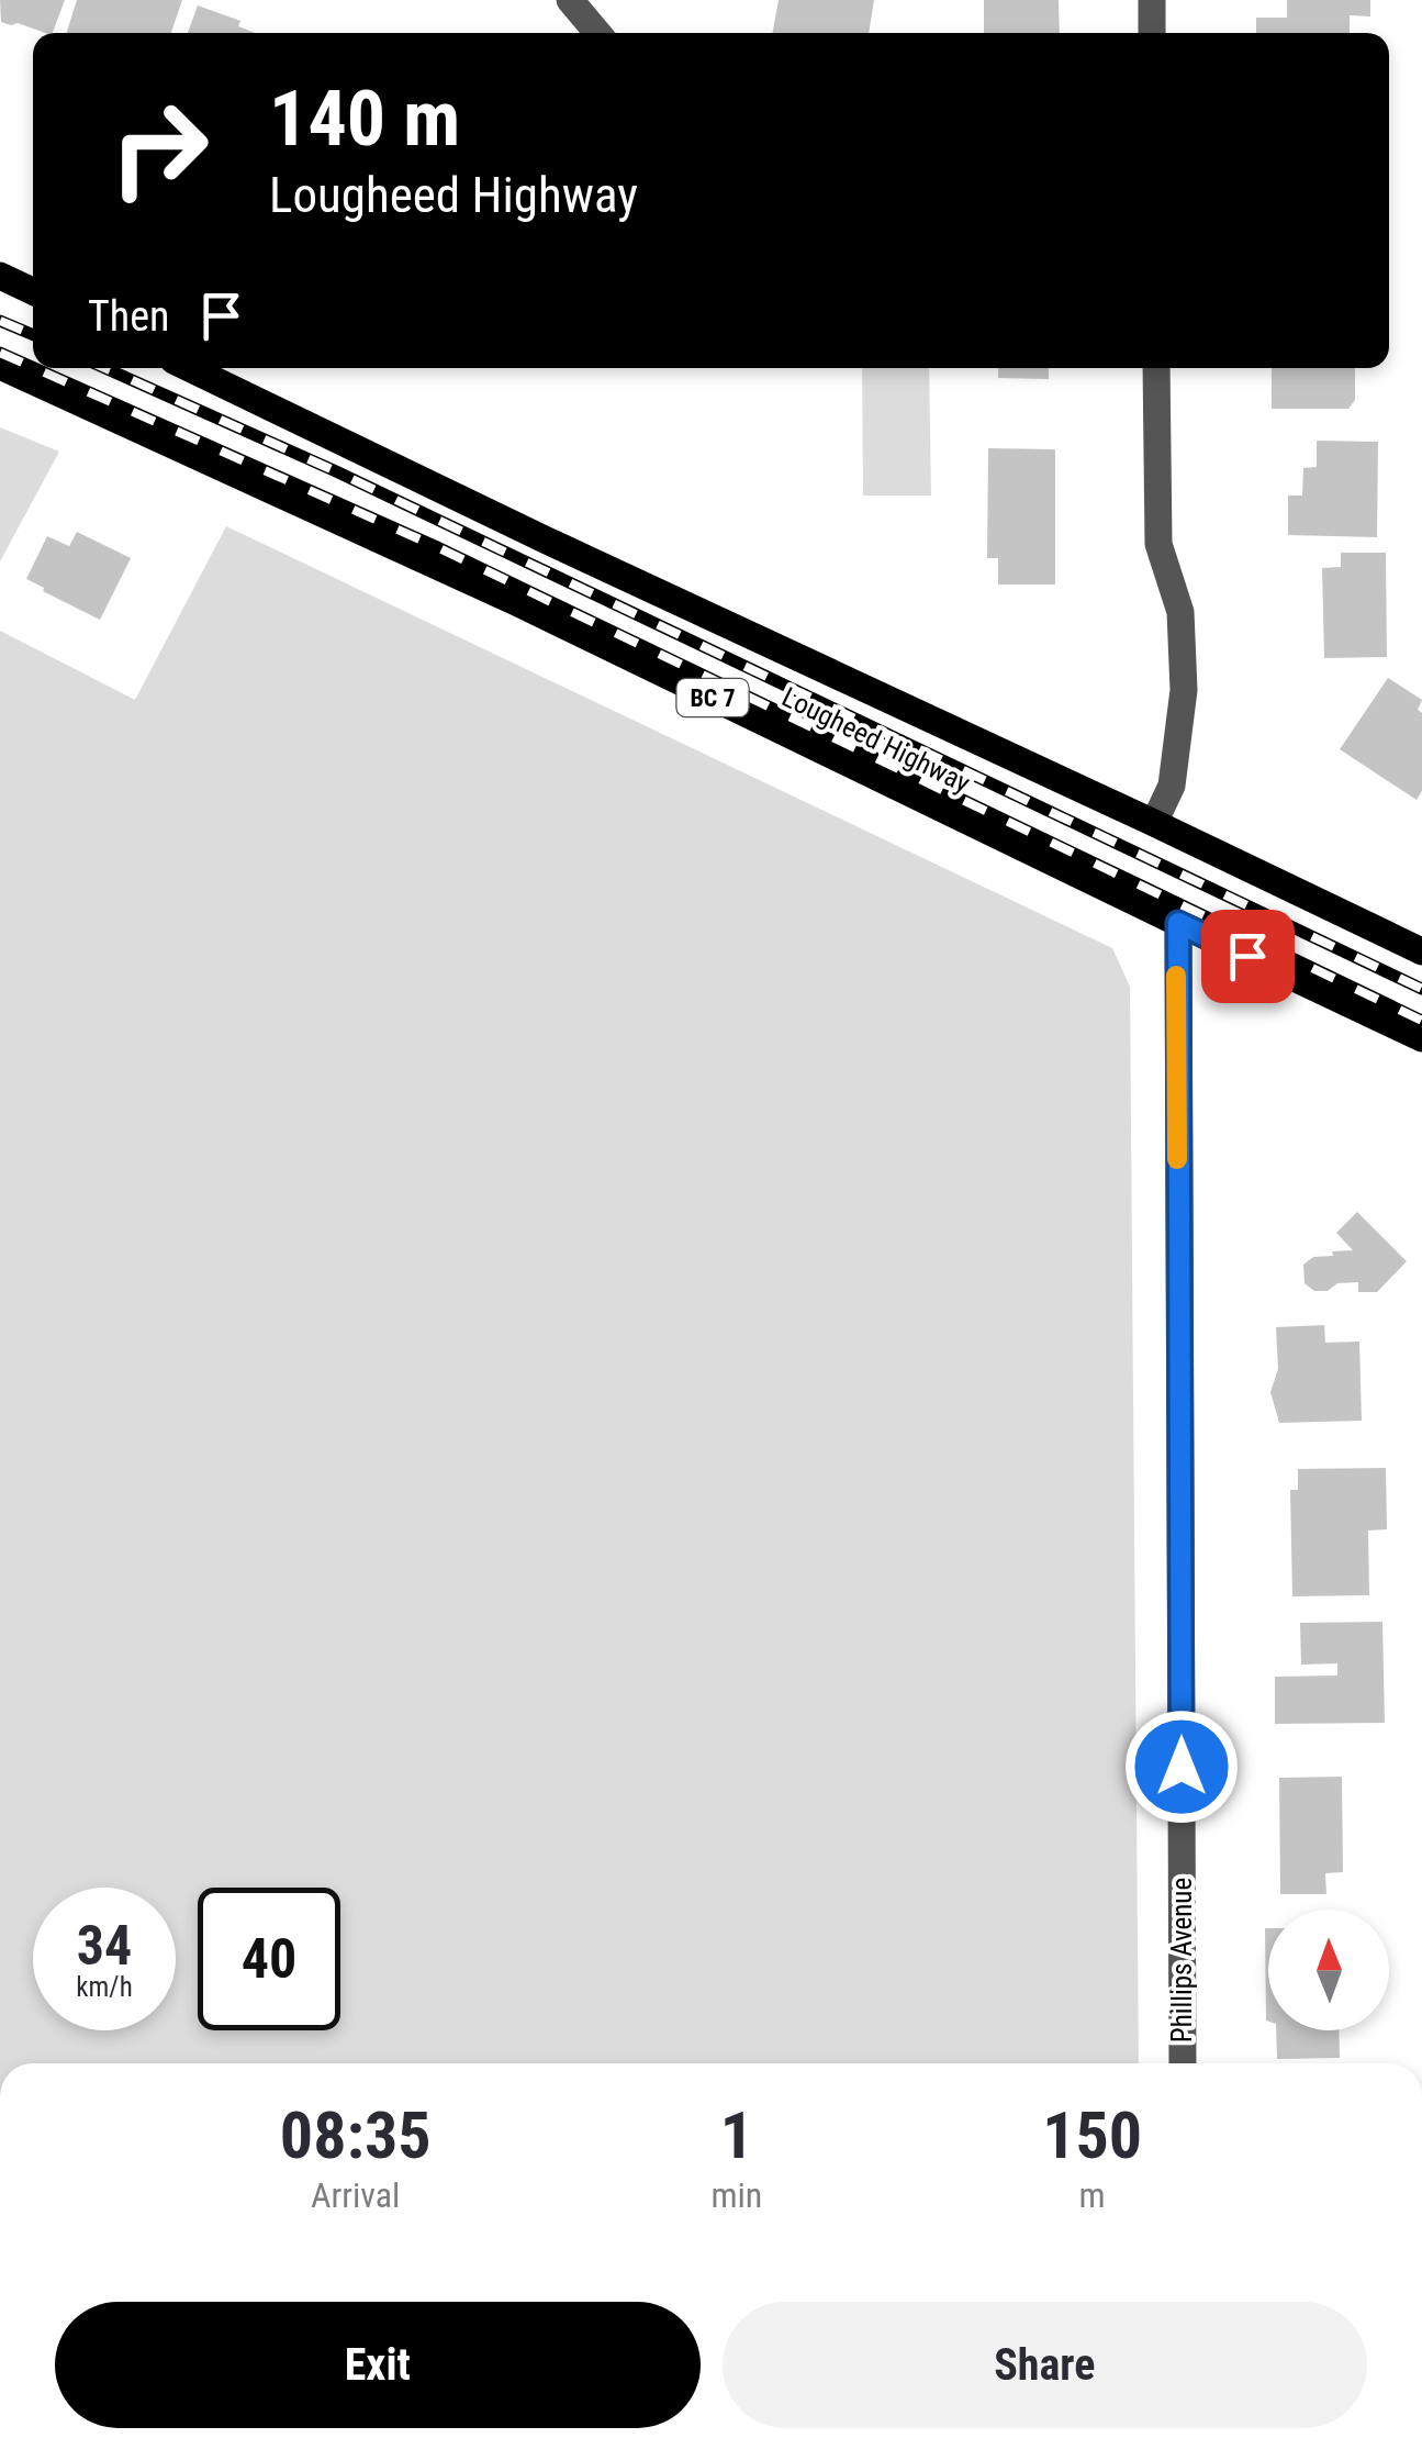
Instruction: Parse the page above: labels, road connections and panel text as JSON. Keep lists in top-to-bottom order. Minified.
{"streets":{"main road":["BC 7","Lougheed Highway"],"street":["Phillips Avenue"]},"crossings":[["Lougheed Highway","Phillips Avenue"]],"north":"top","page":{"turn":["140 m","Lougheed Highway"],"then":"Then","speed":"34 km/h","limit":"40","eta":["08:35","Arrival","1","min","150","m"],"buttons":["Exit","Share"]}}
